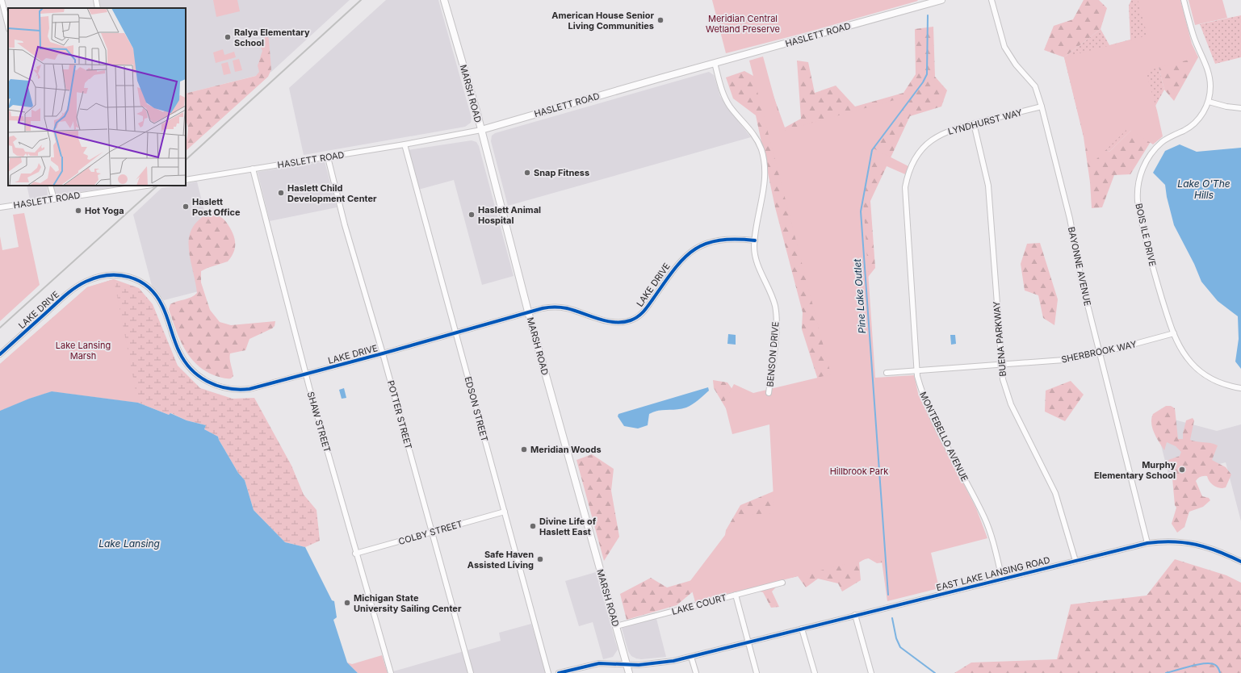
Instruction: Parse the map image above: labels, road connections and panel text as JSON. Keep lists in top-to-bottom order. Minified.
{"streets":{"main road":["HASLETT ROAD","MARSH ROAD"],"street":["LYNDHURST WAY","BOIS ILE DRIVE","BAYONNE AVENUE","LAKE DRIVE","BUENA PARKWAY","SHERBROOK WAY","BENSON DRIVE","EDSON STREET","POTTER STREET","SHAW STREET","MONTEBELLO AVENUE","COLBY STREET","EAST LAKE LANSING ROAD","LAKE COURT"]},"crossings":[["HASLETT ROAD","MARSH ROAD"],["HASLETT ROAD","BENSON DRIVE"],["HASLETT ROAD","EDSON STREET"],["HASLETT ROAD","POTTER STREET"],["HASLETT ROAD","SHAW STREET"],["MARSH ROAD","LAKE DRIVE"],["MARSH ROAD","EAST LAKE LANSING ROAD"],["MARSH ROAD","LAKE COURT"],["LYNDHURST WAY","BAYONNE AVENUE"],["LYNDHURST WAY","BUENA PARKWAY"],["LYNDHURST WAY","MONTEBELLO AVENUE"],["BOIS ILE DRIVE","SHERBROOK WAY"],["BAYONNE AVENUE","SHERBROOK WAY"],["BAYONNE AVENUE","EAST LAKE LANSING ROAD"],["LAKE DRIVE","BENSON DRIVE"],["LAKE DRIVE","EDSON STREET"],["LAKE DRIVE","POTTER STREET"],["LAKE DRIVE","SHAW STREET"],["BUENA PARKWAY","SHERBROOK WAY"],["BUENA PARKWAY","EAST LAKE LANSING ROAD"],["SHERBROOK WAY","MONTEBELLO AVENUE"],["EDSON STREET","COLBY STREET"],["POTTER STREET","COLBY STREET"],["SHAW STREET","COLBY STREET"],["MONTEBELLO AVENUE","EAST LAKE LANSING ROAD"]],"water":["Lake O'The Hills","Pine Lake Outlet","Lake Lansing"],"parks":["Meridian Central Wetland Preserve","Lake Lansing Marsh","Hillbrook Park"],"places":["American House Senior Living Communities","Ralya Elementary School","Snap Fitness","Haslett Child Development Center","Haslett Post Office","Hot Yoga","Haslett Animal Hospital","Meridian Woods","Murphy Elementary School","Divine Life of Haslett East","Safe Haven Assisted Living","Michigan State University Sailing Center"]}
